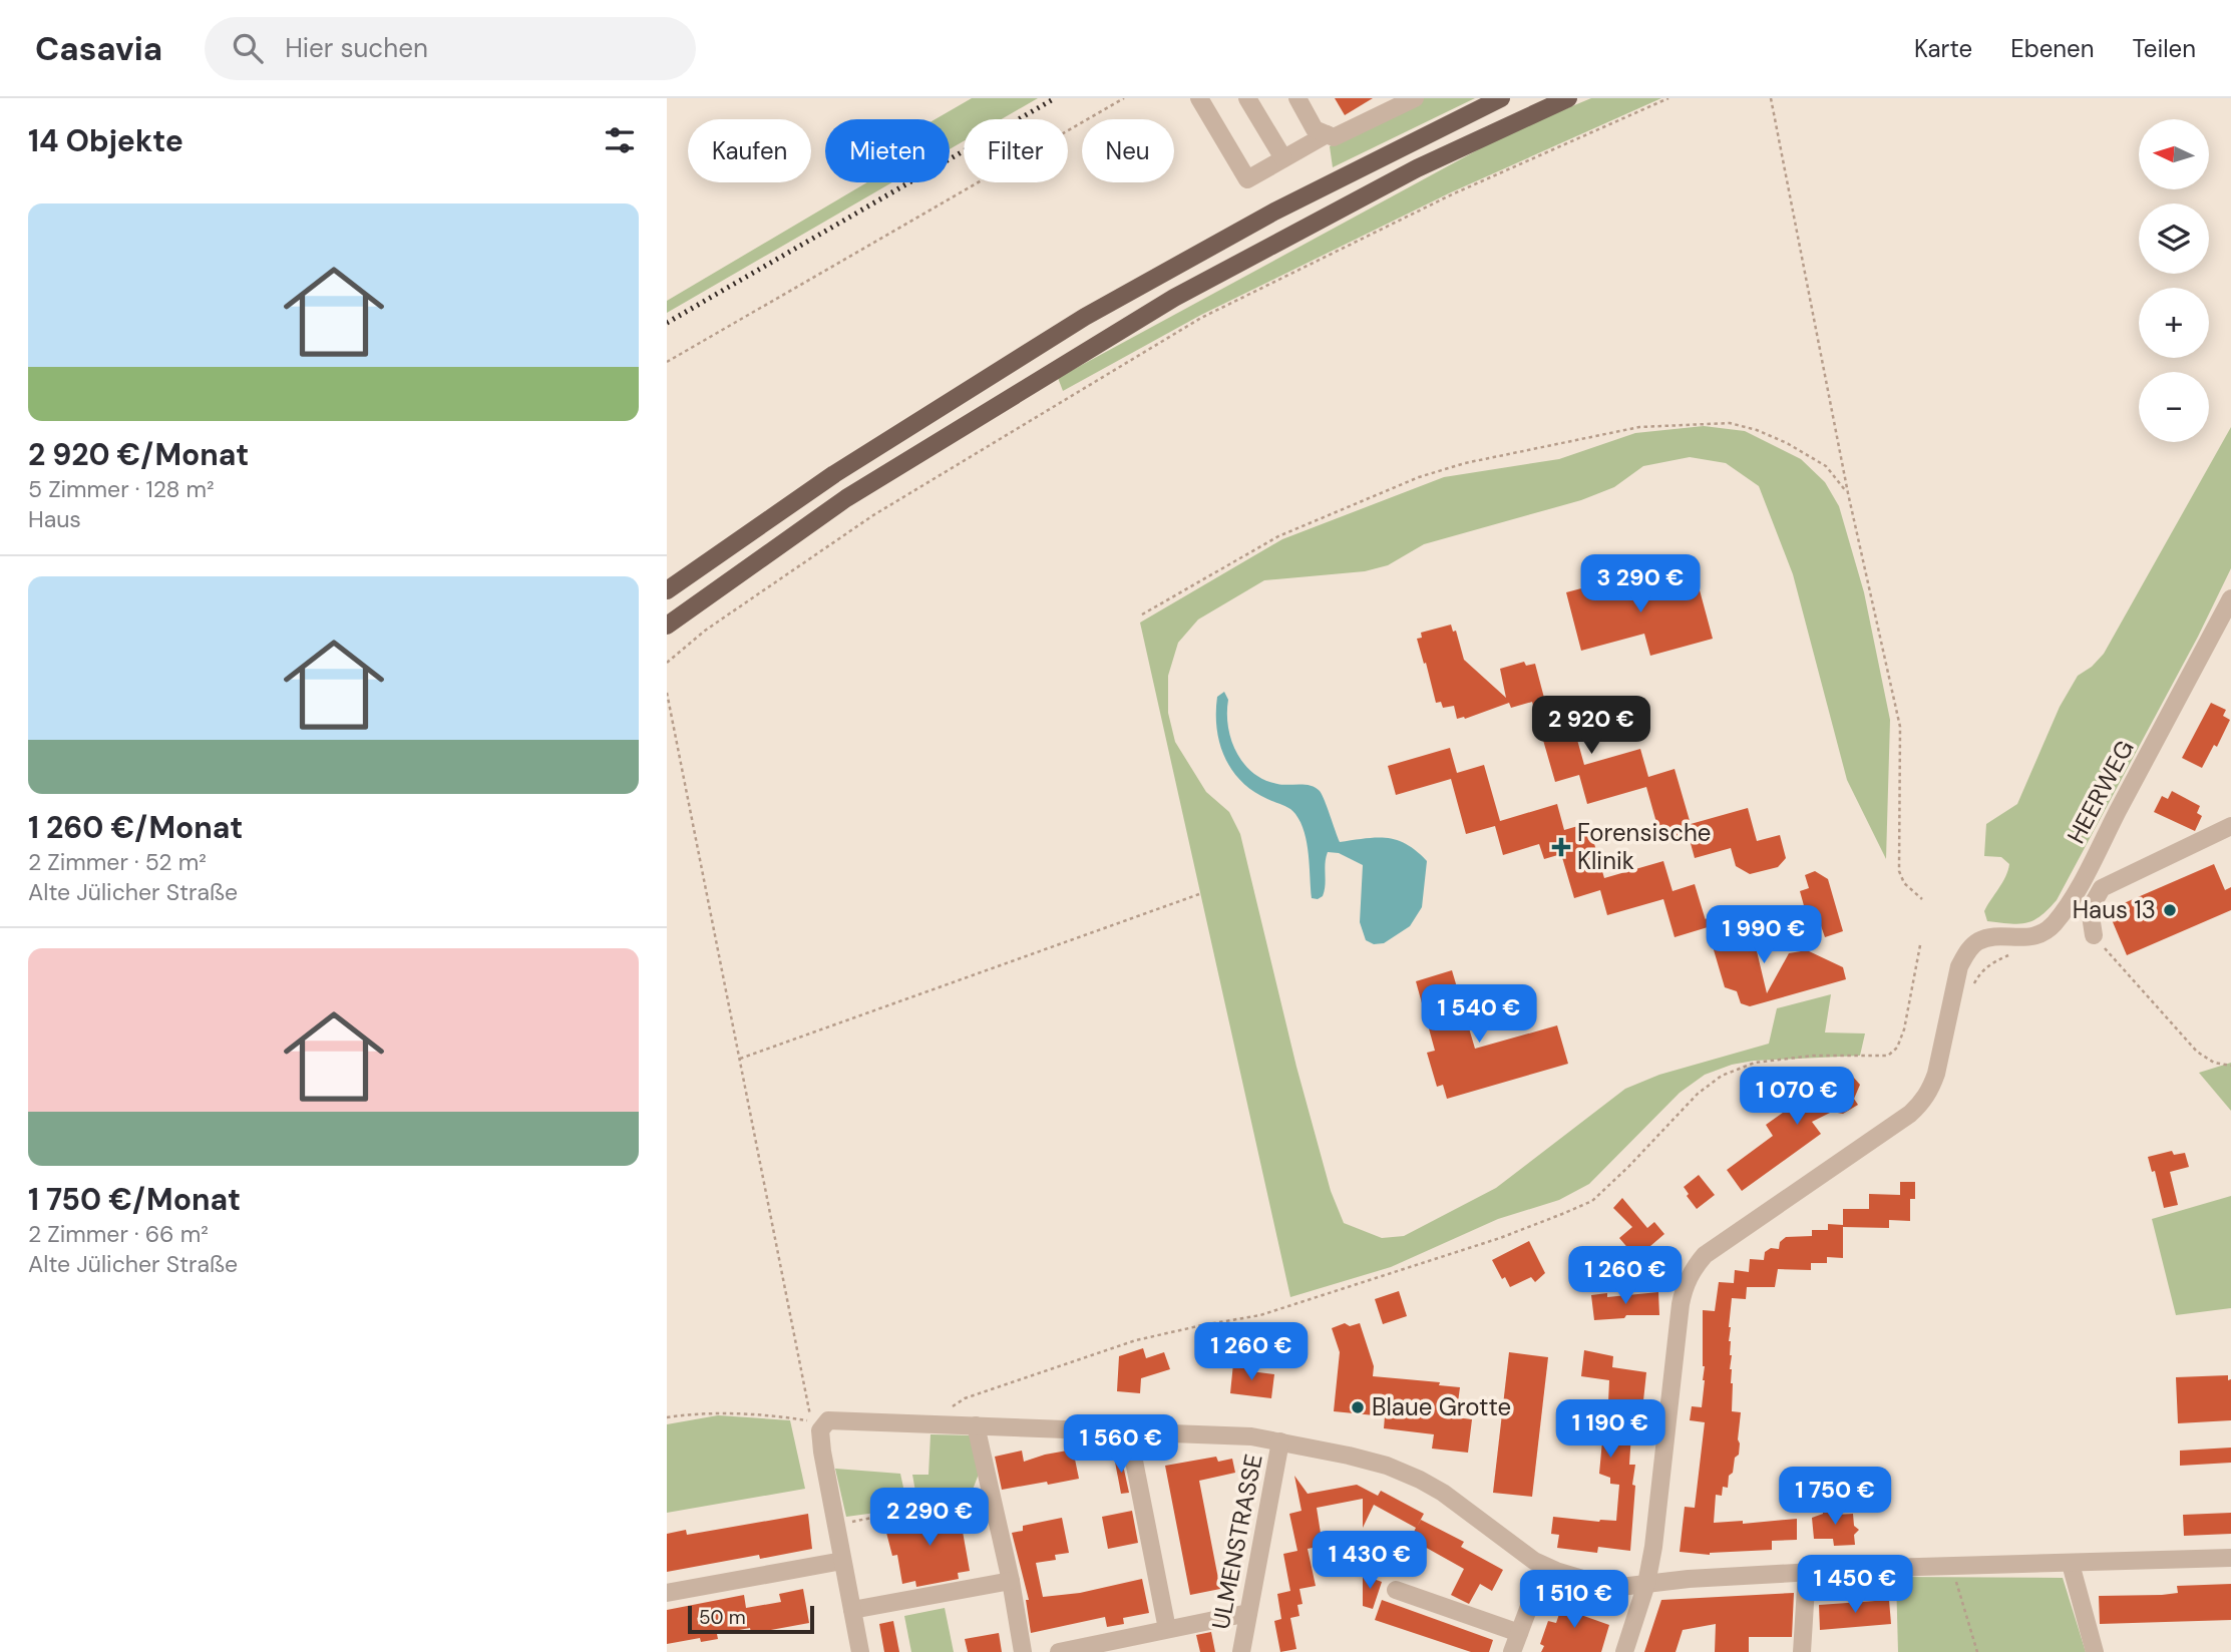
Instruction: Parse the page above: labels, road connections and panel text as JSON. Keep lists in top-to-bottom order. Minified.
{"streets":{"street":["HEERWEG","ULMENSTRASSE"]},"places":{"health":["Forensische Klinik"],"other":["Haus 13","Blaue Grotte"]},"scale_bar":"50 m","north":"left","page":{"header":"Casavia","search":"Hier suchen","nav":["Karte","Ebenen","Teilen"],"heading":"14 Objekte","map_buttons":["+","−"],"chip":["Kaufen","Mieten","Filter","Neu"],"list":[{"name":"2 920 €/Monat","note":"5 Zimmer · 128 m² · Haus"},{"name":"1 260 €/Monat","note":"2 Zimmer · 52 m² · Alte Jülicher Straße"},{"name":"1 750 €/Monat","note":"2 Zimmer · 66 m² · Alte Jülicher Straße"}],"price":["3 290 €","2 920 €","1 990 €","1 540 €","1 070 €","1 260 €","1 260 €","1 190 €","1 560 €","1 750 €","2 290 €","1 430 €","1 450 €","1 510 €"],"scale":"50 m"}}
